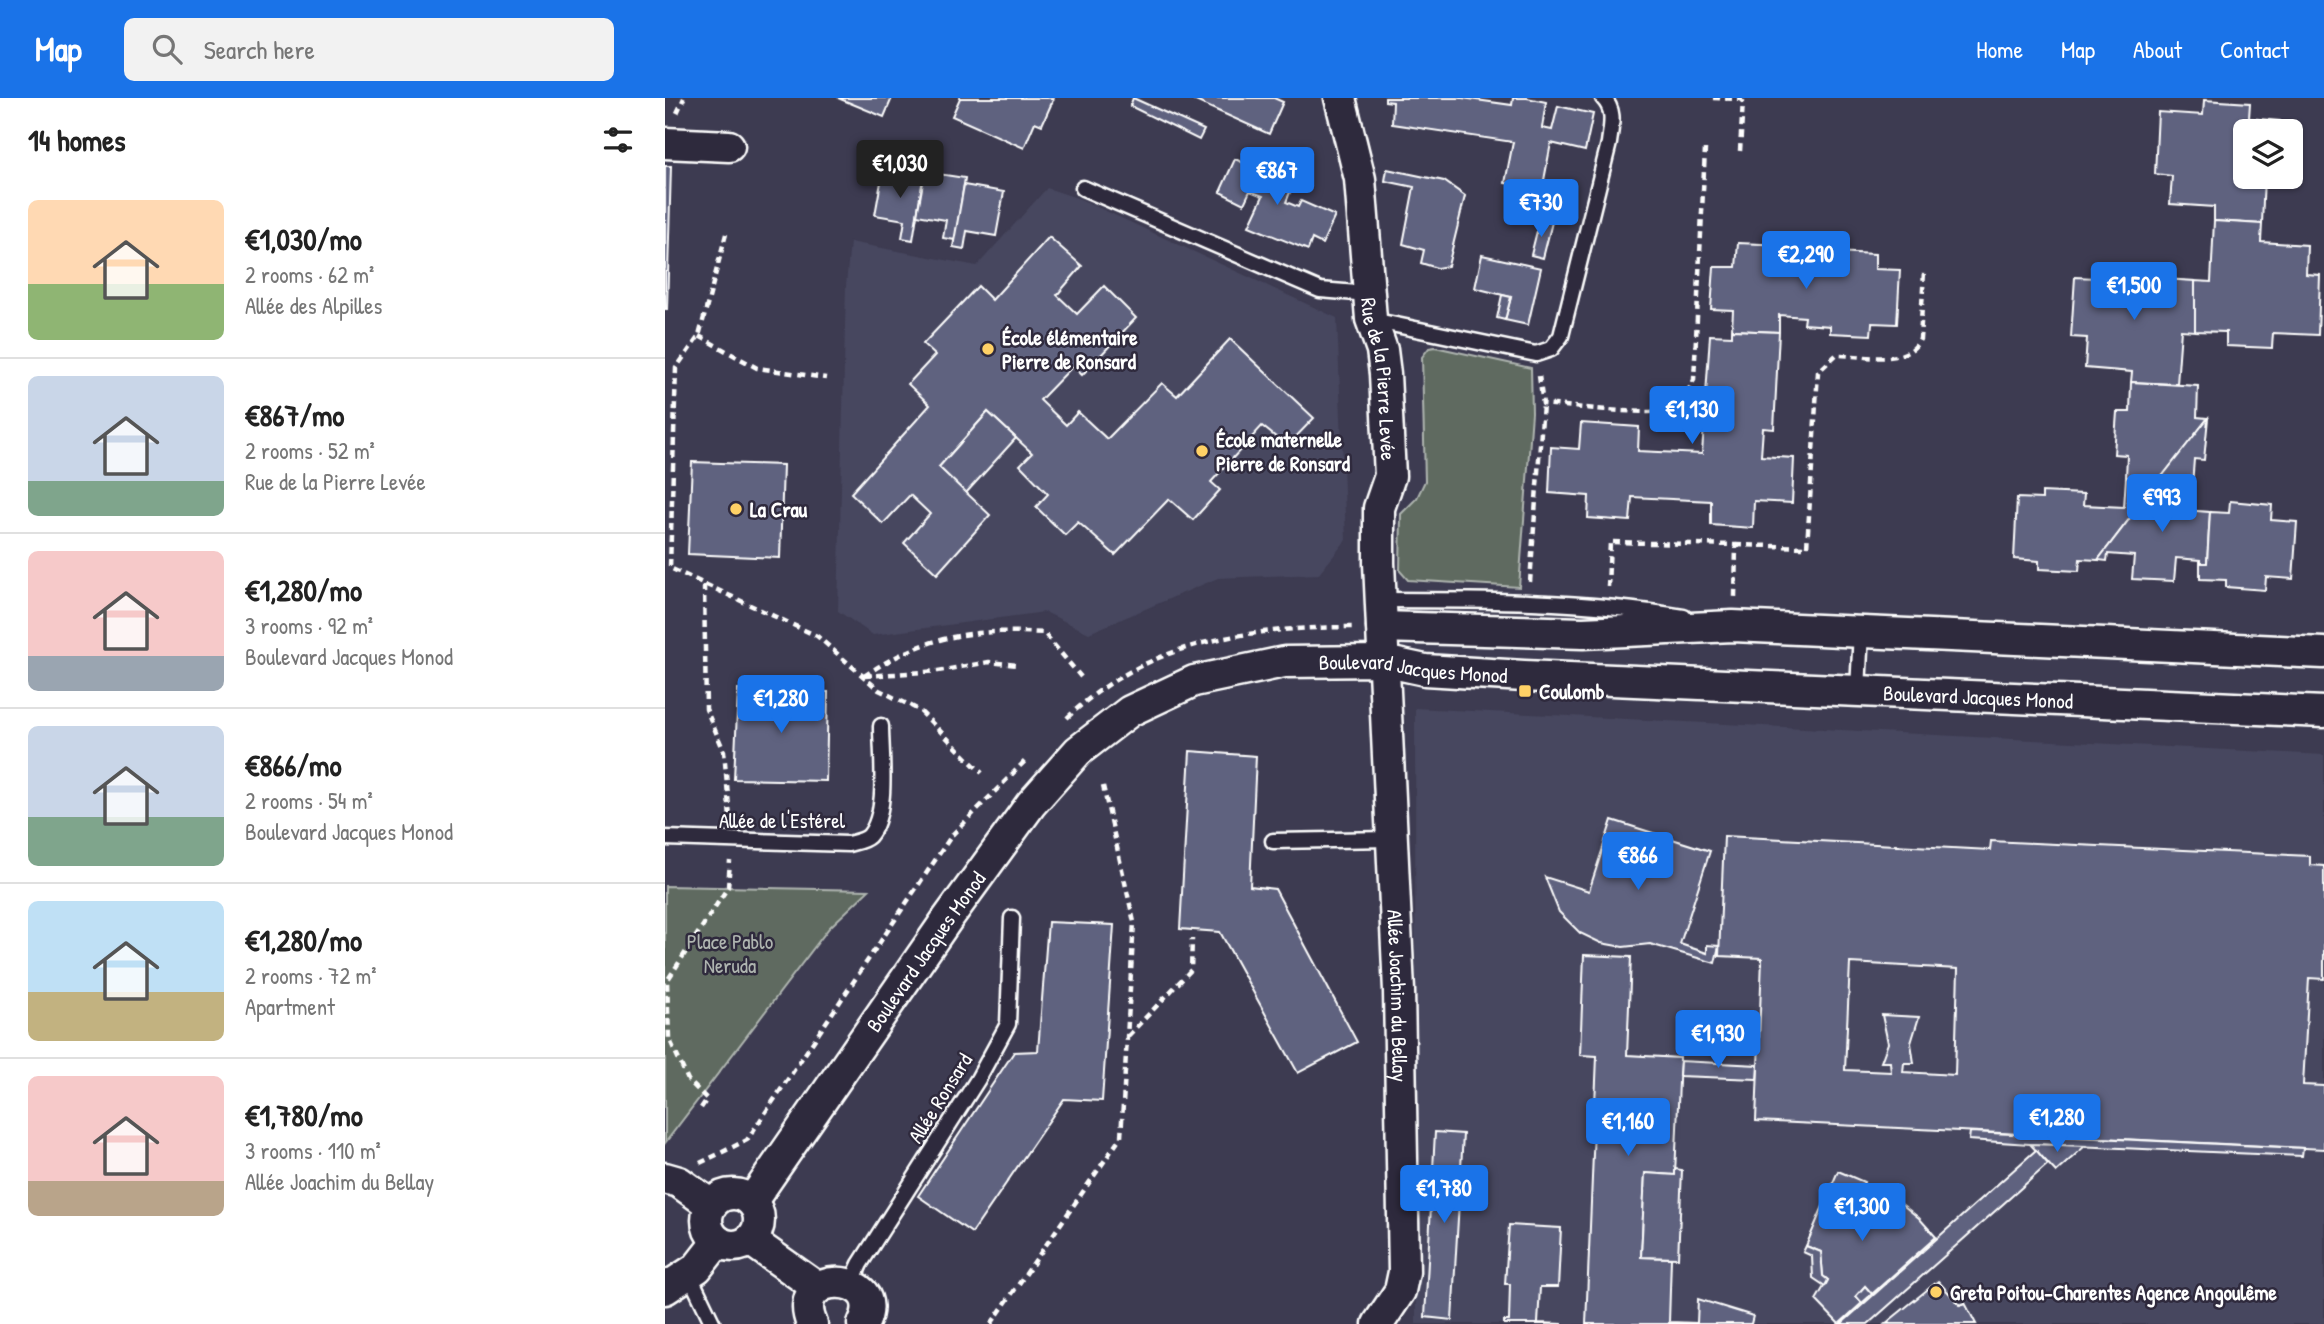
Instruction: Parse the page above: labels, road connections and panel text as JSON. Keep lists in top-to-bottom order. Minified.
{"streets":{"street":["Rue de la Pierre Levée","Boulevard Jacques Monod","Allée Joachim du Bellay"],"lane":["Allée de l'Estérel","Allée Ronsard"]},"crossings":[["Rue de la Pierre Levée","Boulevard Jacques Monod"],["Rue de la Pierre Levée","Allée Joachim du Bellay"],["Boulevard Jacques Monod","Allée Joachim du Bellay"]],"parks":["Place Pablo Neruda"],"places":{"other":["École élémentaire Pierre de Ronsard","École maternelle Pierre de Ronsard","La Crau","Greta Poitou-Charentes Agence Angoulême"],"transit":["Coulomb"]},"page":{"header":"Map","search":"Search here","nav":["Home","Map","About","Contact"],"heading":"14 homes","price":["€1,030","€867","€730","€2,290","€1,500","€1,130","€993","€1,280","€866","€1,930","€1,280","€1,160","€1,780","€1,300"],"list":[{"name":"€1,030/mo","note":"2 rooms · 62 m² · Allée des Alpilles"},{"name":"€867/mo","note":"2 rooms · 52 m² · Rue de la Pierre Levée"},{"name":"€1,280/mo","note":"3 rooms · 92 m² · Boulevard Jacques Monod"},{"name":"€866/mo","note":"2 rooms · 54 m² · Boulevard Jacques Monod"},{"name":"€1,280/mo","note":"2 rooms · 72 m² · Apartment"},{"name":"€1,780/mo","note":"3 rooms · 110 m² · Allée Joachim du Bellay"}]}}
